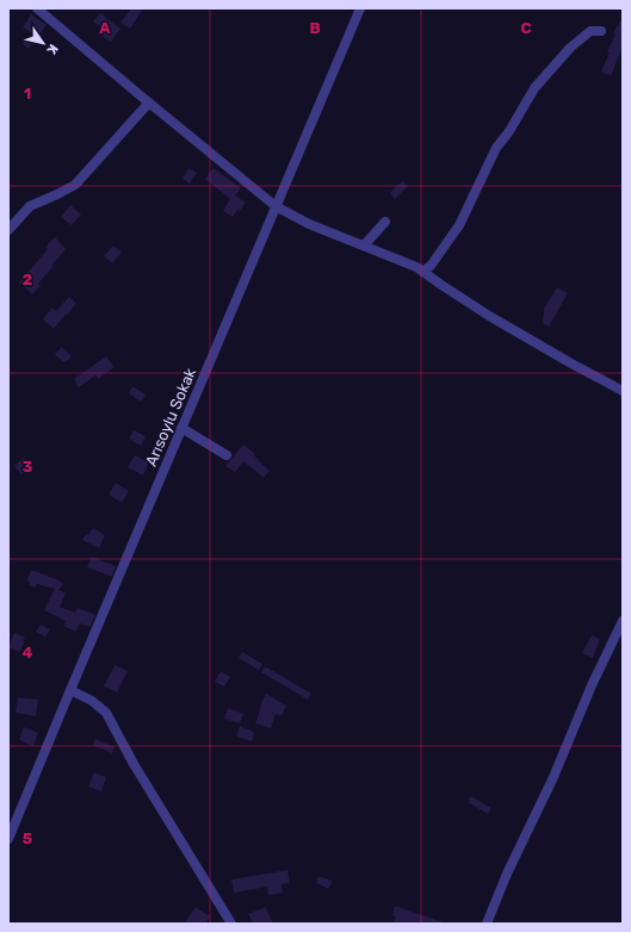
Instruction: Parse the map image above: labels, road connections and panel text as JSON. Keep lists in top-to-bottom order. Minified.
{"streets":{"street":["Arısoylu Sokak"]},"north":"bottom right","grid":{"columns":["A","B","C"],"rows":["1","2","3","4","5"]}}
